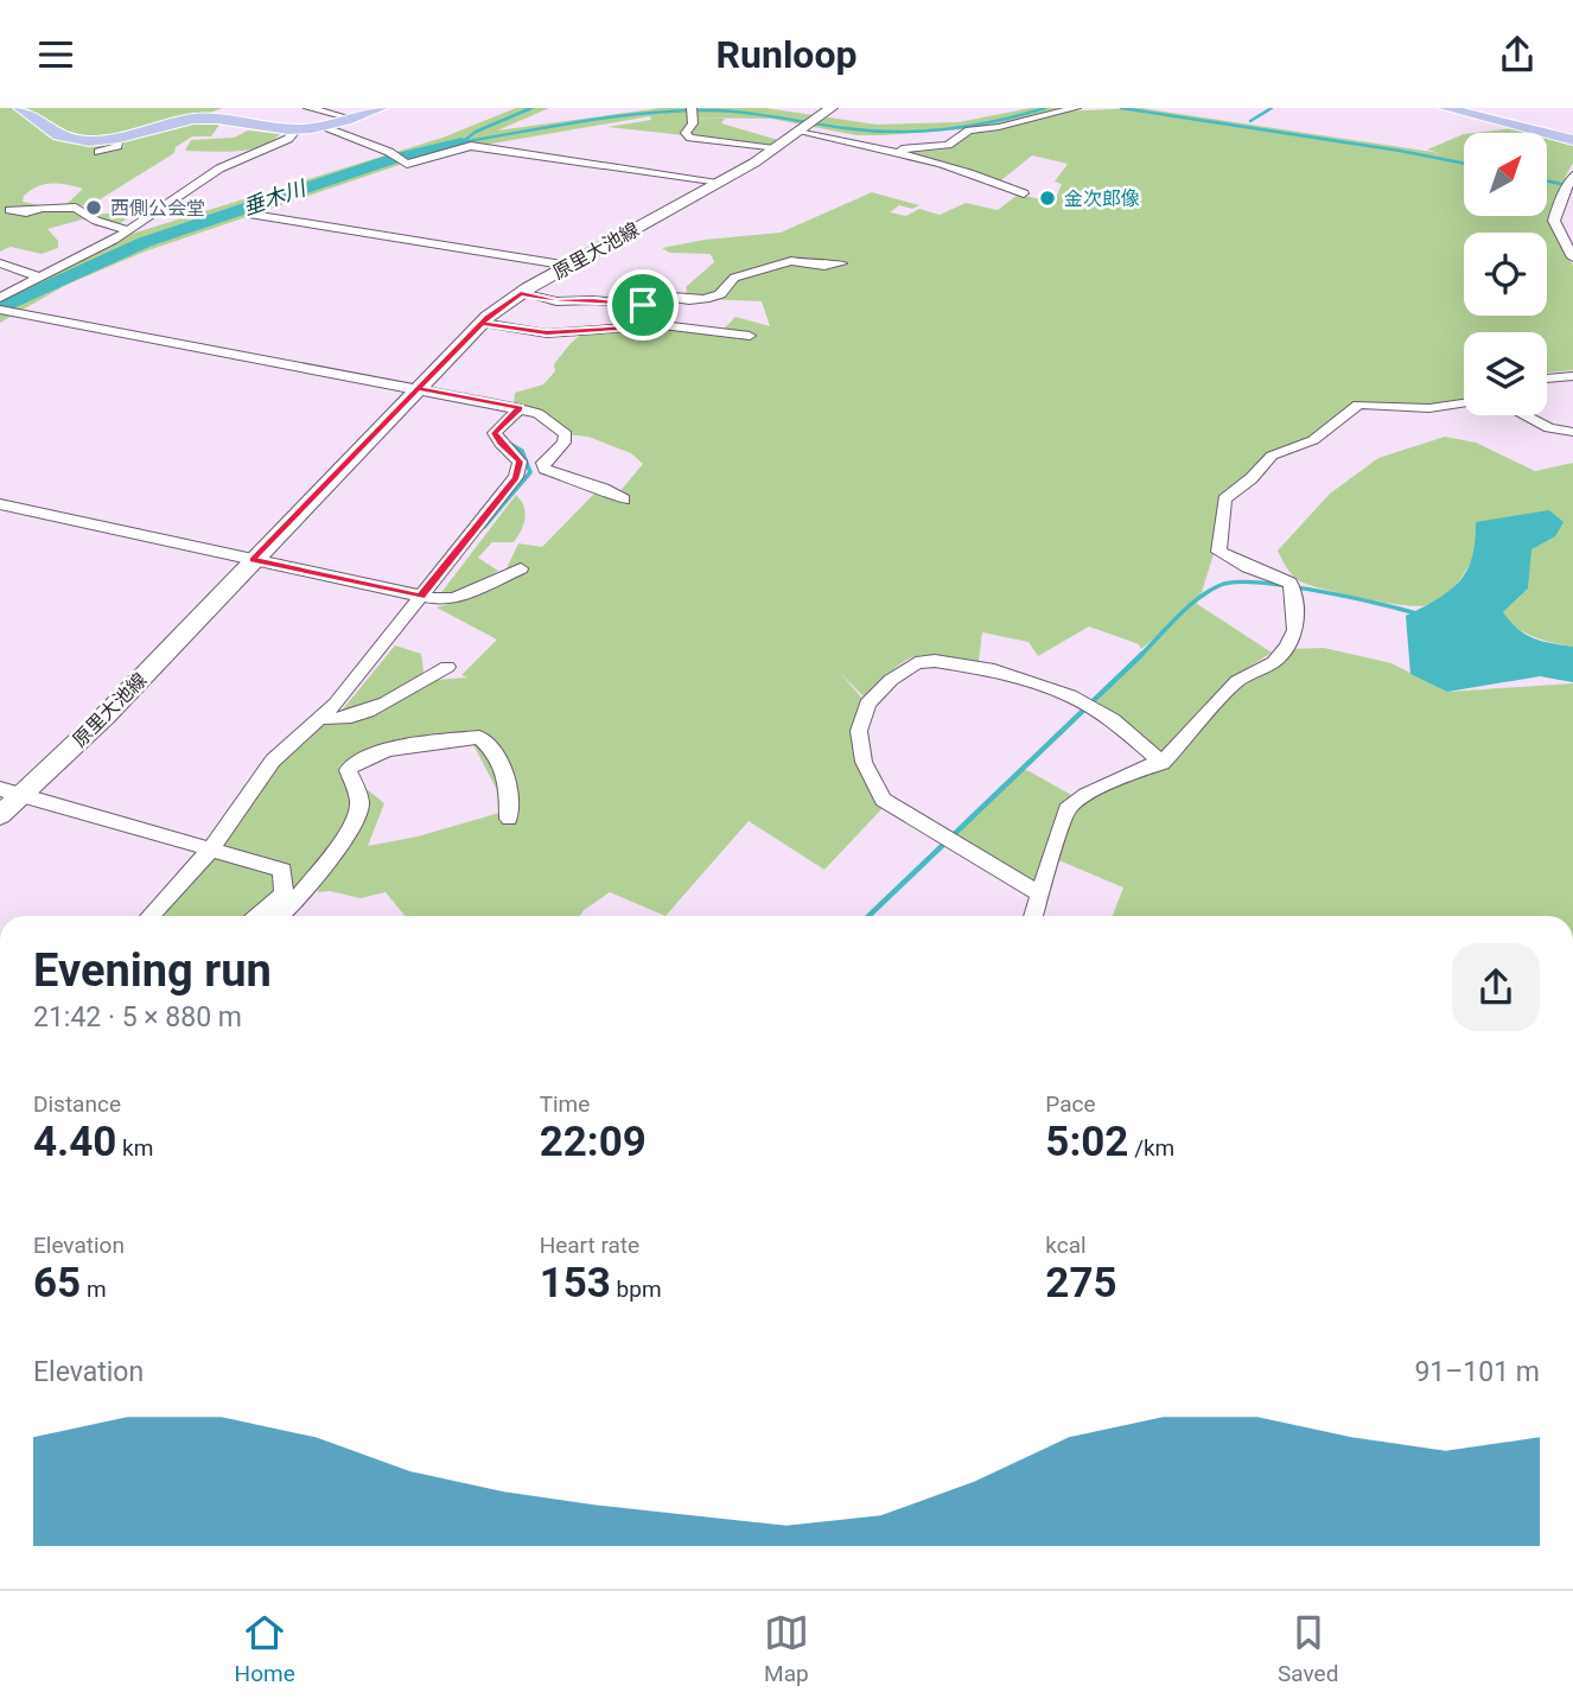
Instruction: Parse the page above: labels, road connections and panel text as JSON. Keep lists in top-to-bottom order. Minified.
{"streets":{"main road":["原里大池線"]},"water":["垂木川"],"places":["金次郎像","西側公会堂"],"north":"top right","page":{"header":"Runloop","heading":["Evening run","21:42 · 5 × 880 m"],"stats":[["Distance","4.40 km"],["Time","22:09"],["Pace","5:02 /km"],["Elevation","65 m"],["Heart rate","153 bpm"],["kcal","275"]],"chart":["Elevation","91–101 m"],"tabs":["Home","Map","Saved"]}}
